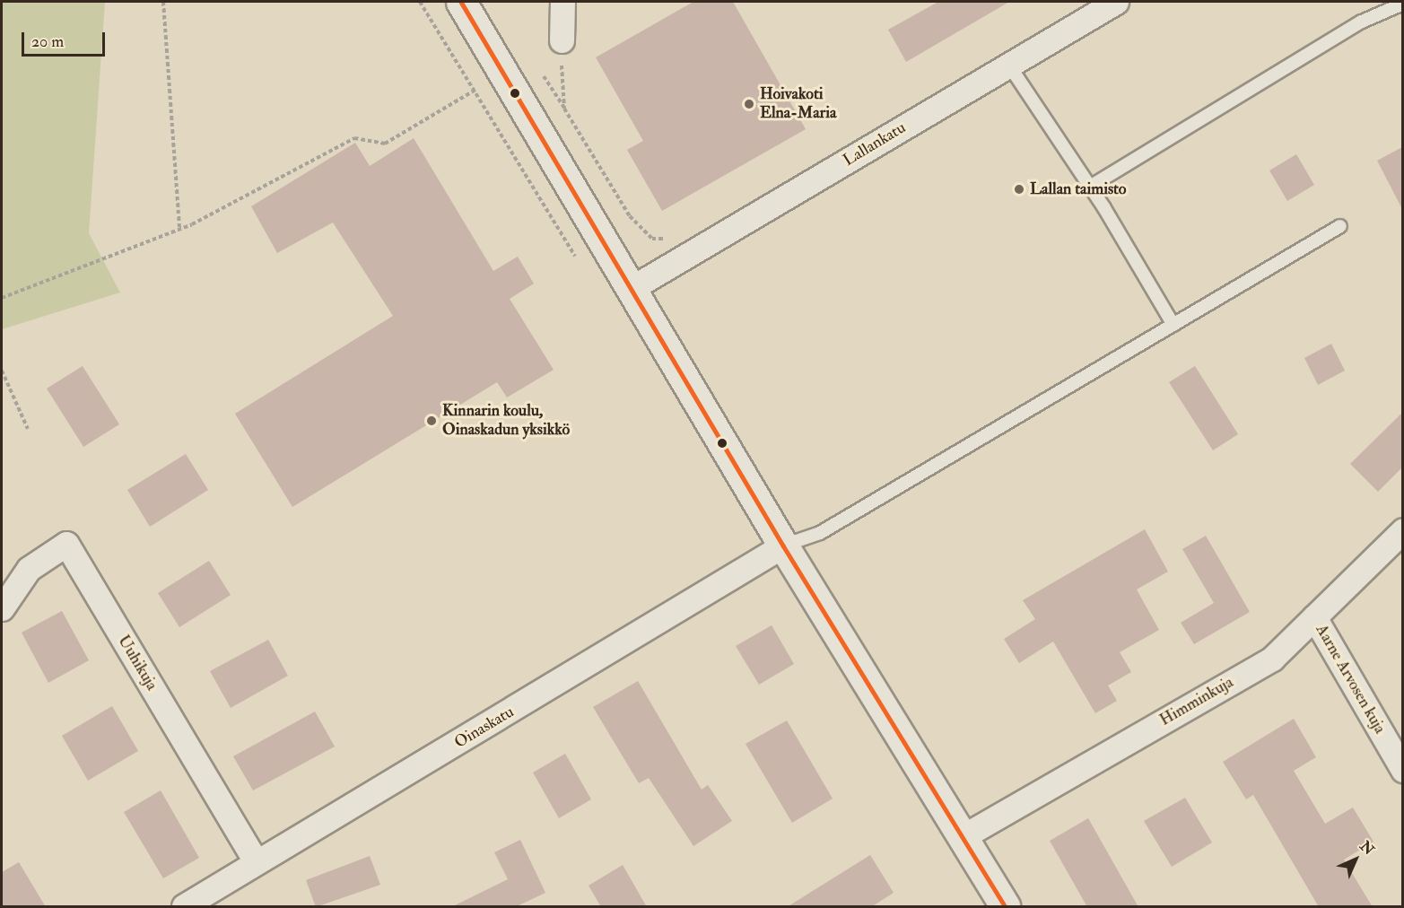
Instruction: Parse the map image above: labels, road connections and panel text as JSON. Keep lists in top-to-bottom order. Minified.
{"streets":{"street":["Lallankatu","Uuhikuja","Aarne Arvosen kuja","Himminkuja","Oinaskatu"]},"crossings":[["Uuhikuja","Oinaskatu"],["Aarne Arvosen kuja","Himminkuja"]],"places":["Hoivakoti Elna-Maria","Lallan taimisto","Kinnarin koulu, Oinaskadun yksikkö"],"scale_bar":"20 m","north":"top right"}
